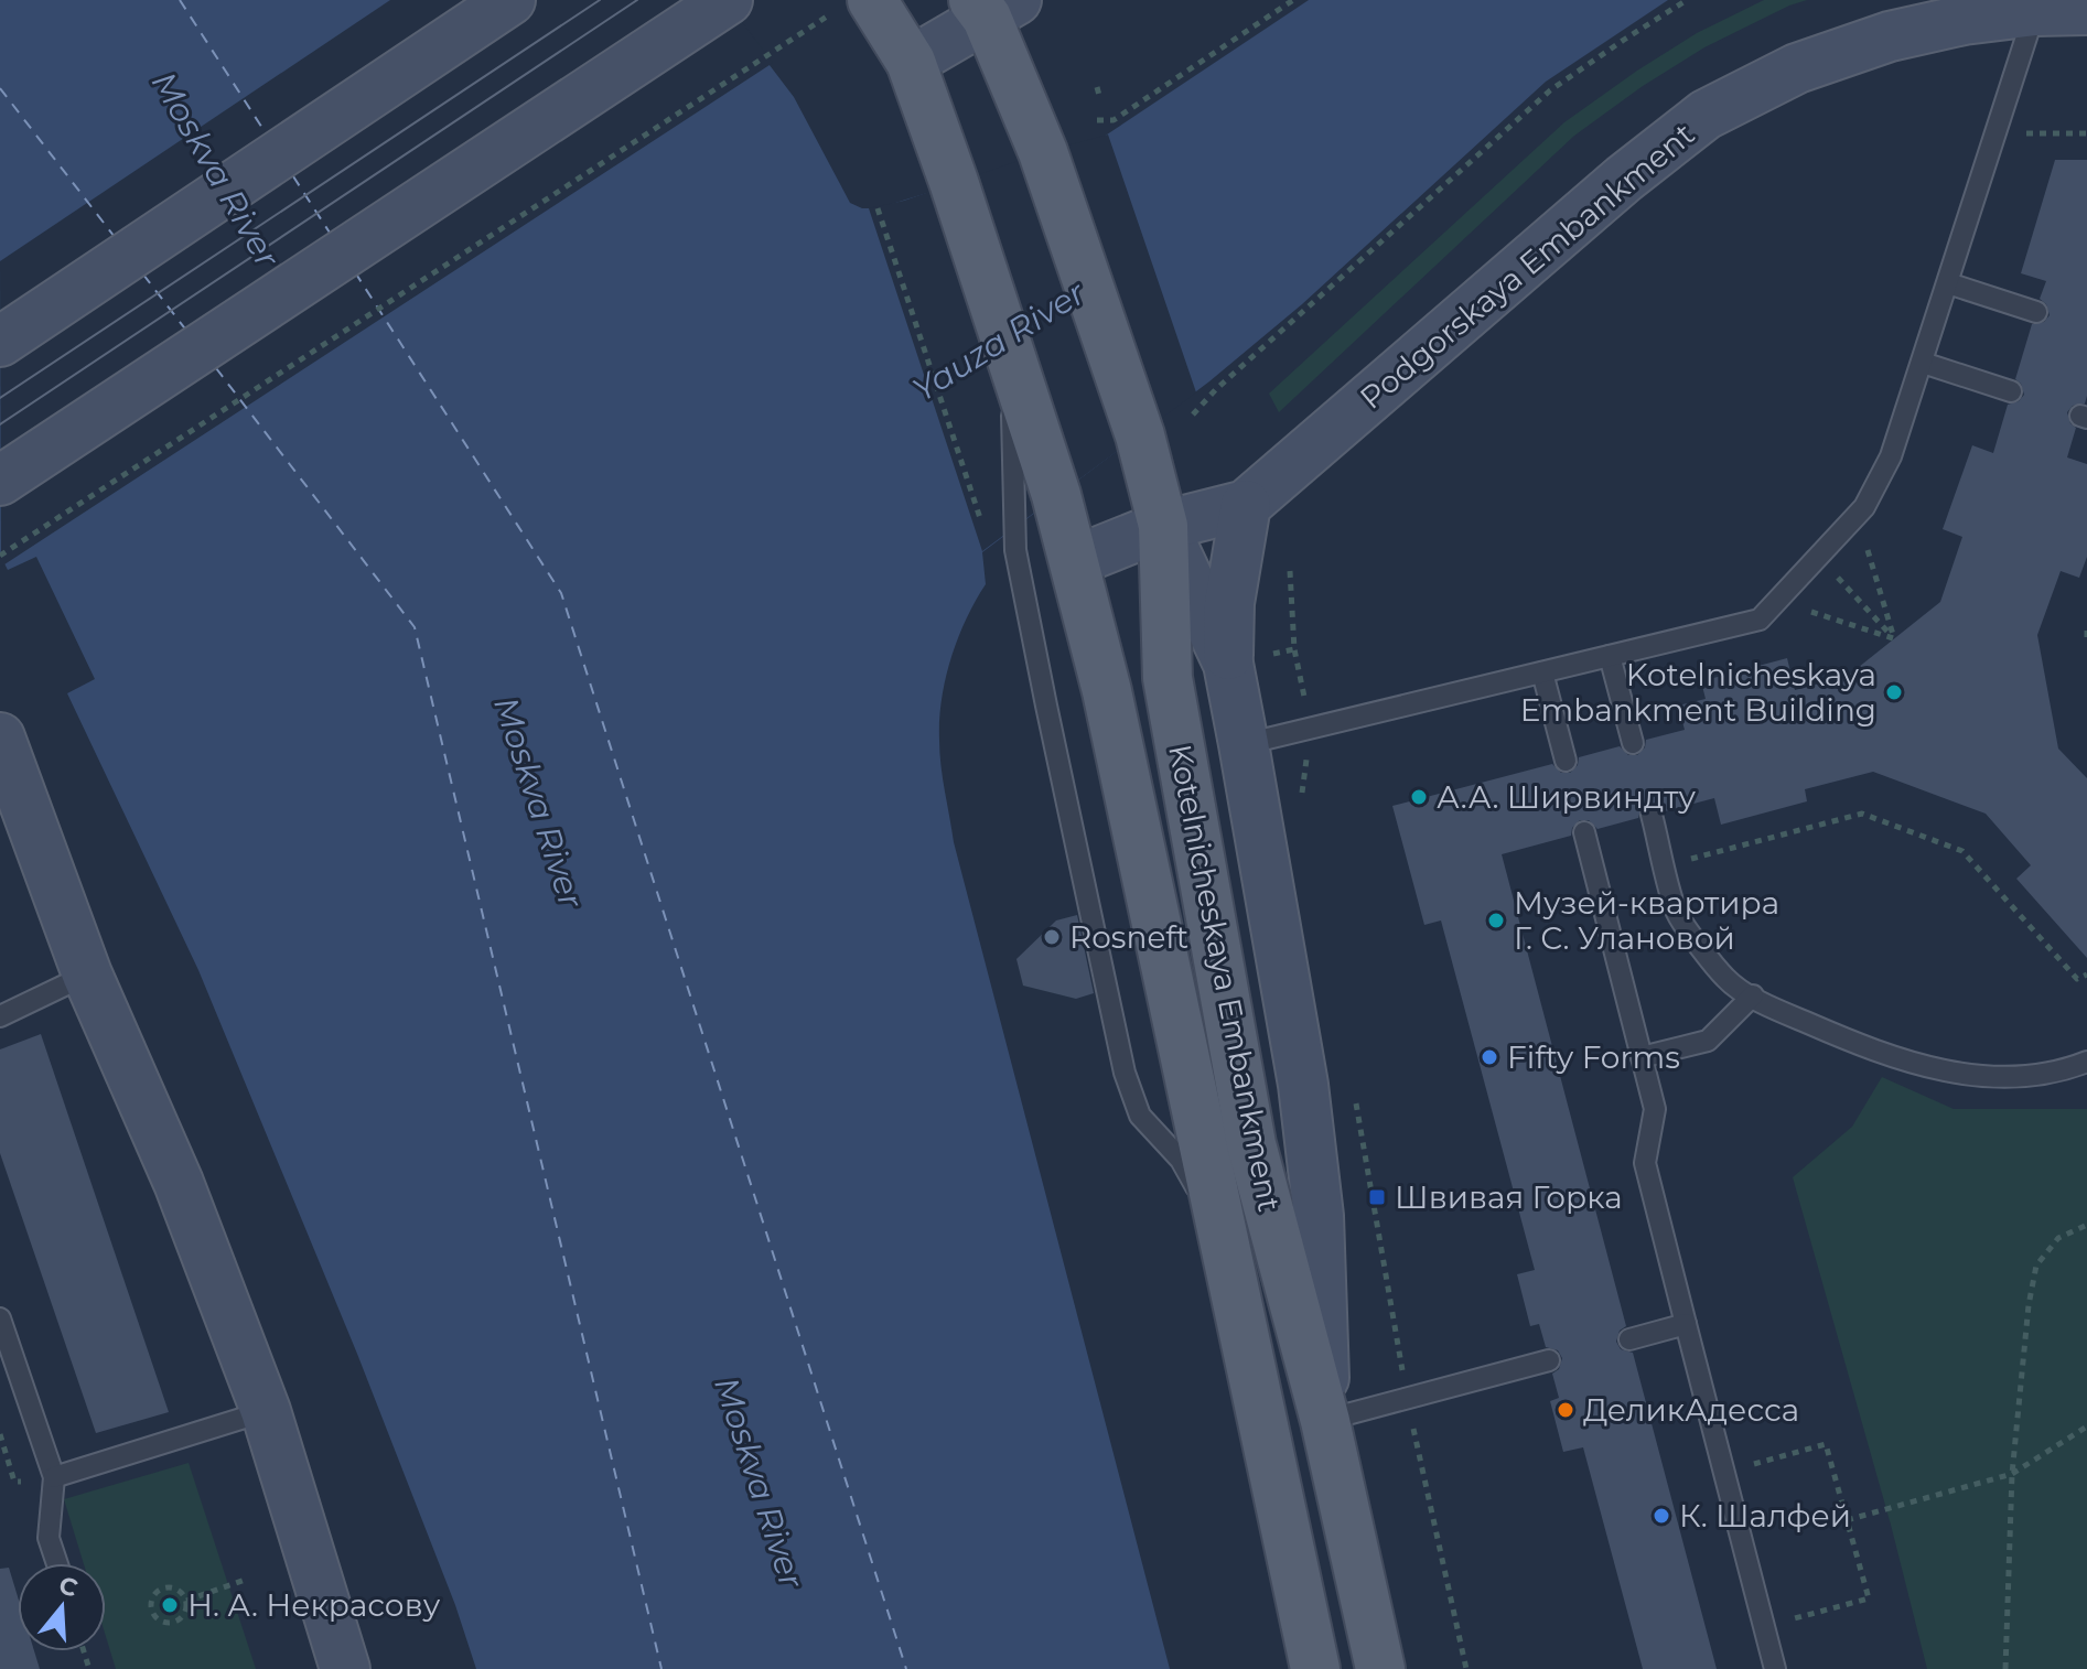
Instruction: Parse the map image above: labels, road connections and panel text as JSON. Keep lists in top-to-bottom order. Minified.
{"streets":{"main road":["Podgorskaya Embankment","Kotelnicheskaya Embankment"]},"water":["Moskva River","Yauza River"],"places":{"other":["Kotelnicheskaya Embankment Building","А.А. Ширвиндту","Музей-квартира Г. С. Улановой","Rosneft","Fifty Forms","ДеликАдесса","К. Шалфей","Н. А. Некрасову"],"transit":["Швивая Горка"]},"north":"top"}
